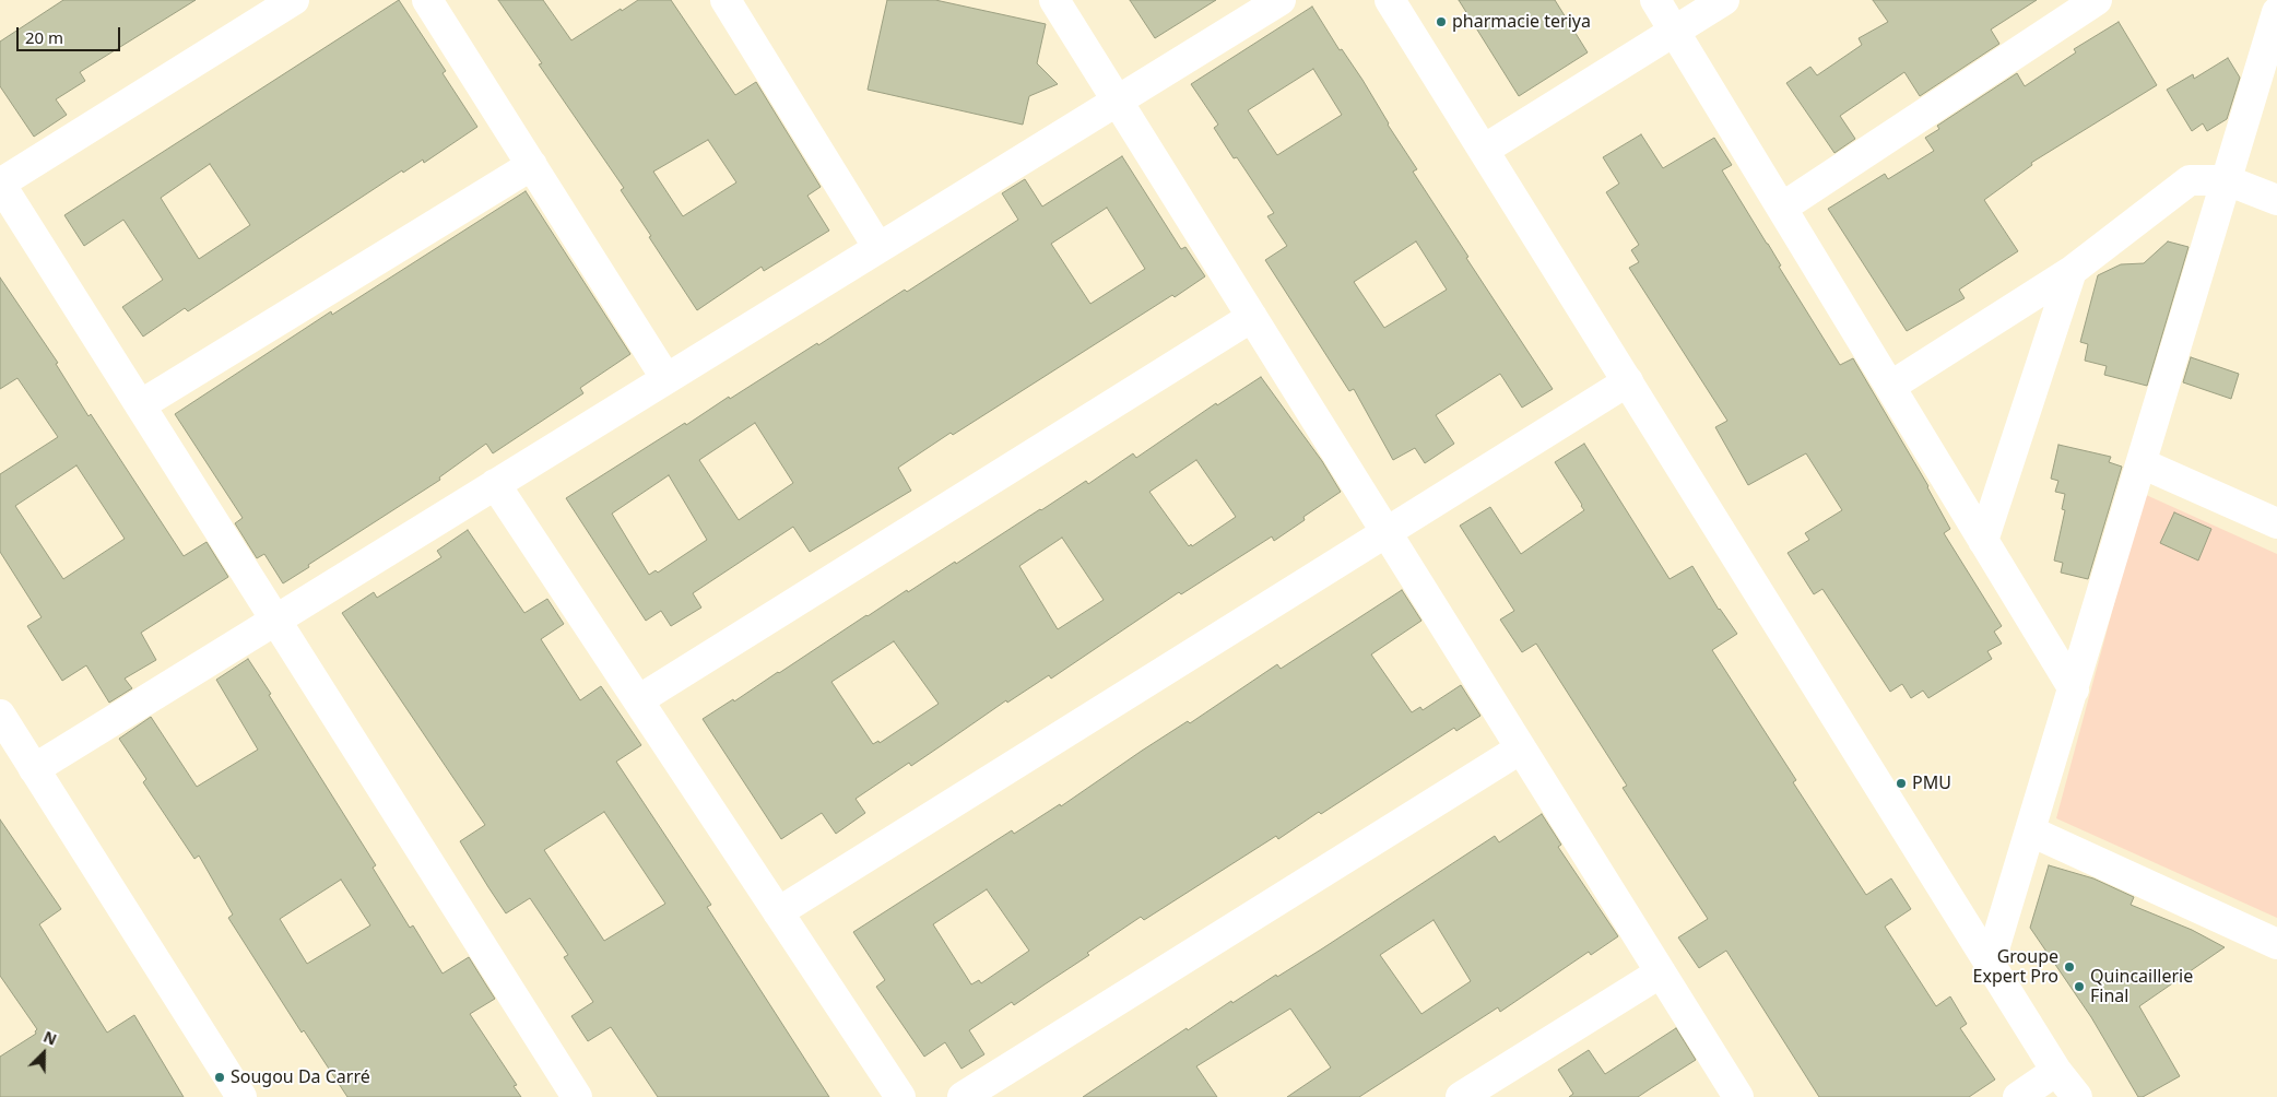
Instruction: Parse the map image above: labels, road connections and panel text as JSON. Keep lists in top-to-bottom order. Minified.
{"places":["pharmacie teriya","PMU","Groupe Expert Pro","Quincaillerie Final","Sougou Da Carré"],"scale_bar":"20 m","north":"top right"}
